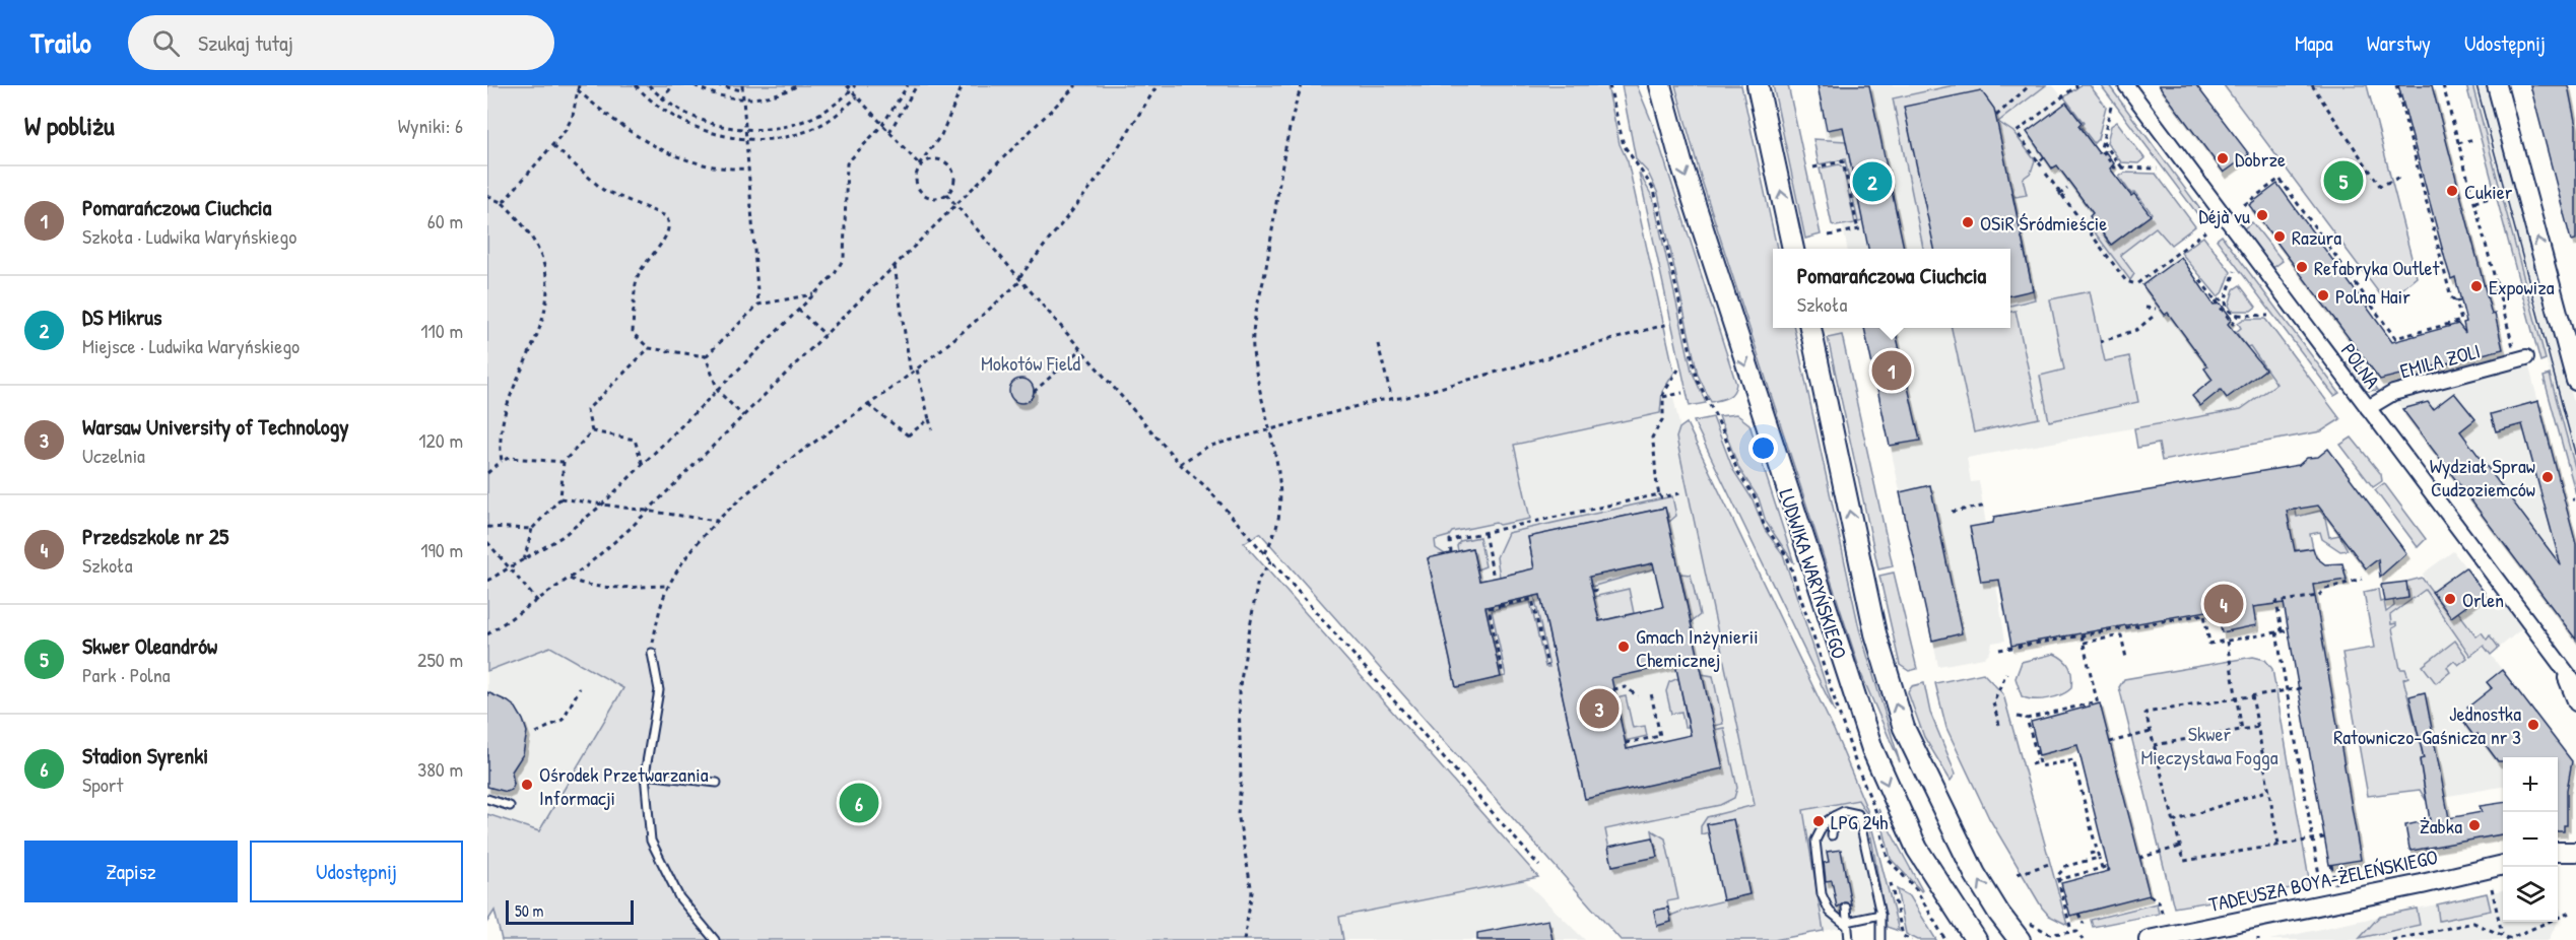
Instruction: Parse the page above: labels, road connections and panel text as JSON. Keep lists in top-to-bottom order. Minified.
{"streets":{"main road":["LUDWIKA WARYŃSKIEGO"],"street":["EMILA ZOLI","POLNA","TADEUSZA BOYA-ŻELEŃSKIEGO"]},"crossings":[["EMILA ZOLI","POLNA"]],"parks":["Mokotów Field","Skwer Mieczysława Fogga"],"places":["Dobrze","Cukier","Déjà vu","OSiR Śródmieście","Razura","Refabryka Outlet","Expowiza","Polna Hair","Wydział Spraw Cudzoziemców","Orlen","Gmach Inżynierii Chemicznej","Jednostka Ratowniczo-Gaśnicza nr 3","Ośrodek Przetwarzania Informacji","LPG 24h","Żabka"],"scale_bar":"50 m","page":{"header":"Trailo","search":"Szukaj tutaj","nav":["Mapa","Warstwy","Udostępnij"],"heading":["W pobliżu","Wyniki: 6"],"pins":["5","2","1","4","3","6"],"list":[{"mark":"1","name":"Pomarańczowa Ciuchcia","note":"Szkoła · Ludwika Waryńskiego","value":"60 m"},{"mark":"2","name":"DS Mikrus","note":"Miejsce · Ludwika Waryńskiego","value":"110 m"},{"mark":"3","name":"Warsaw University of Technology","note":"Uczelnia","value":"120 m"},{"mark":"4","name":"Przedszkole nr 25","note":"Szkoła","value":"190 m"},{"mark":"5","name":"Skwer Oleandrów","note":"Park · Polna","value":"250 m"},{"mark":"6","name":"Stadion Syrenki","note":"Sport","value":"380 m"}],"popup":["Pomarańczowa Ciuchcia","Szkoła"],"map_buttons":["+","−"],"buttons":["Zapisz","Udostępnij"],"scale":"50 m"}}
